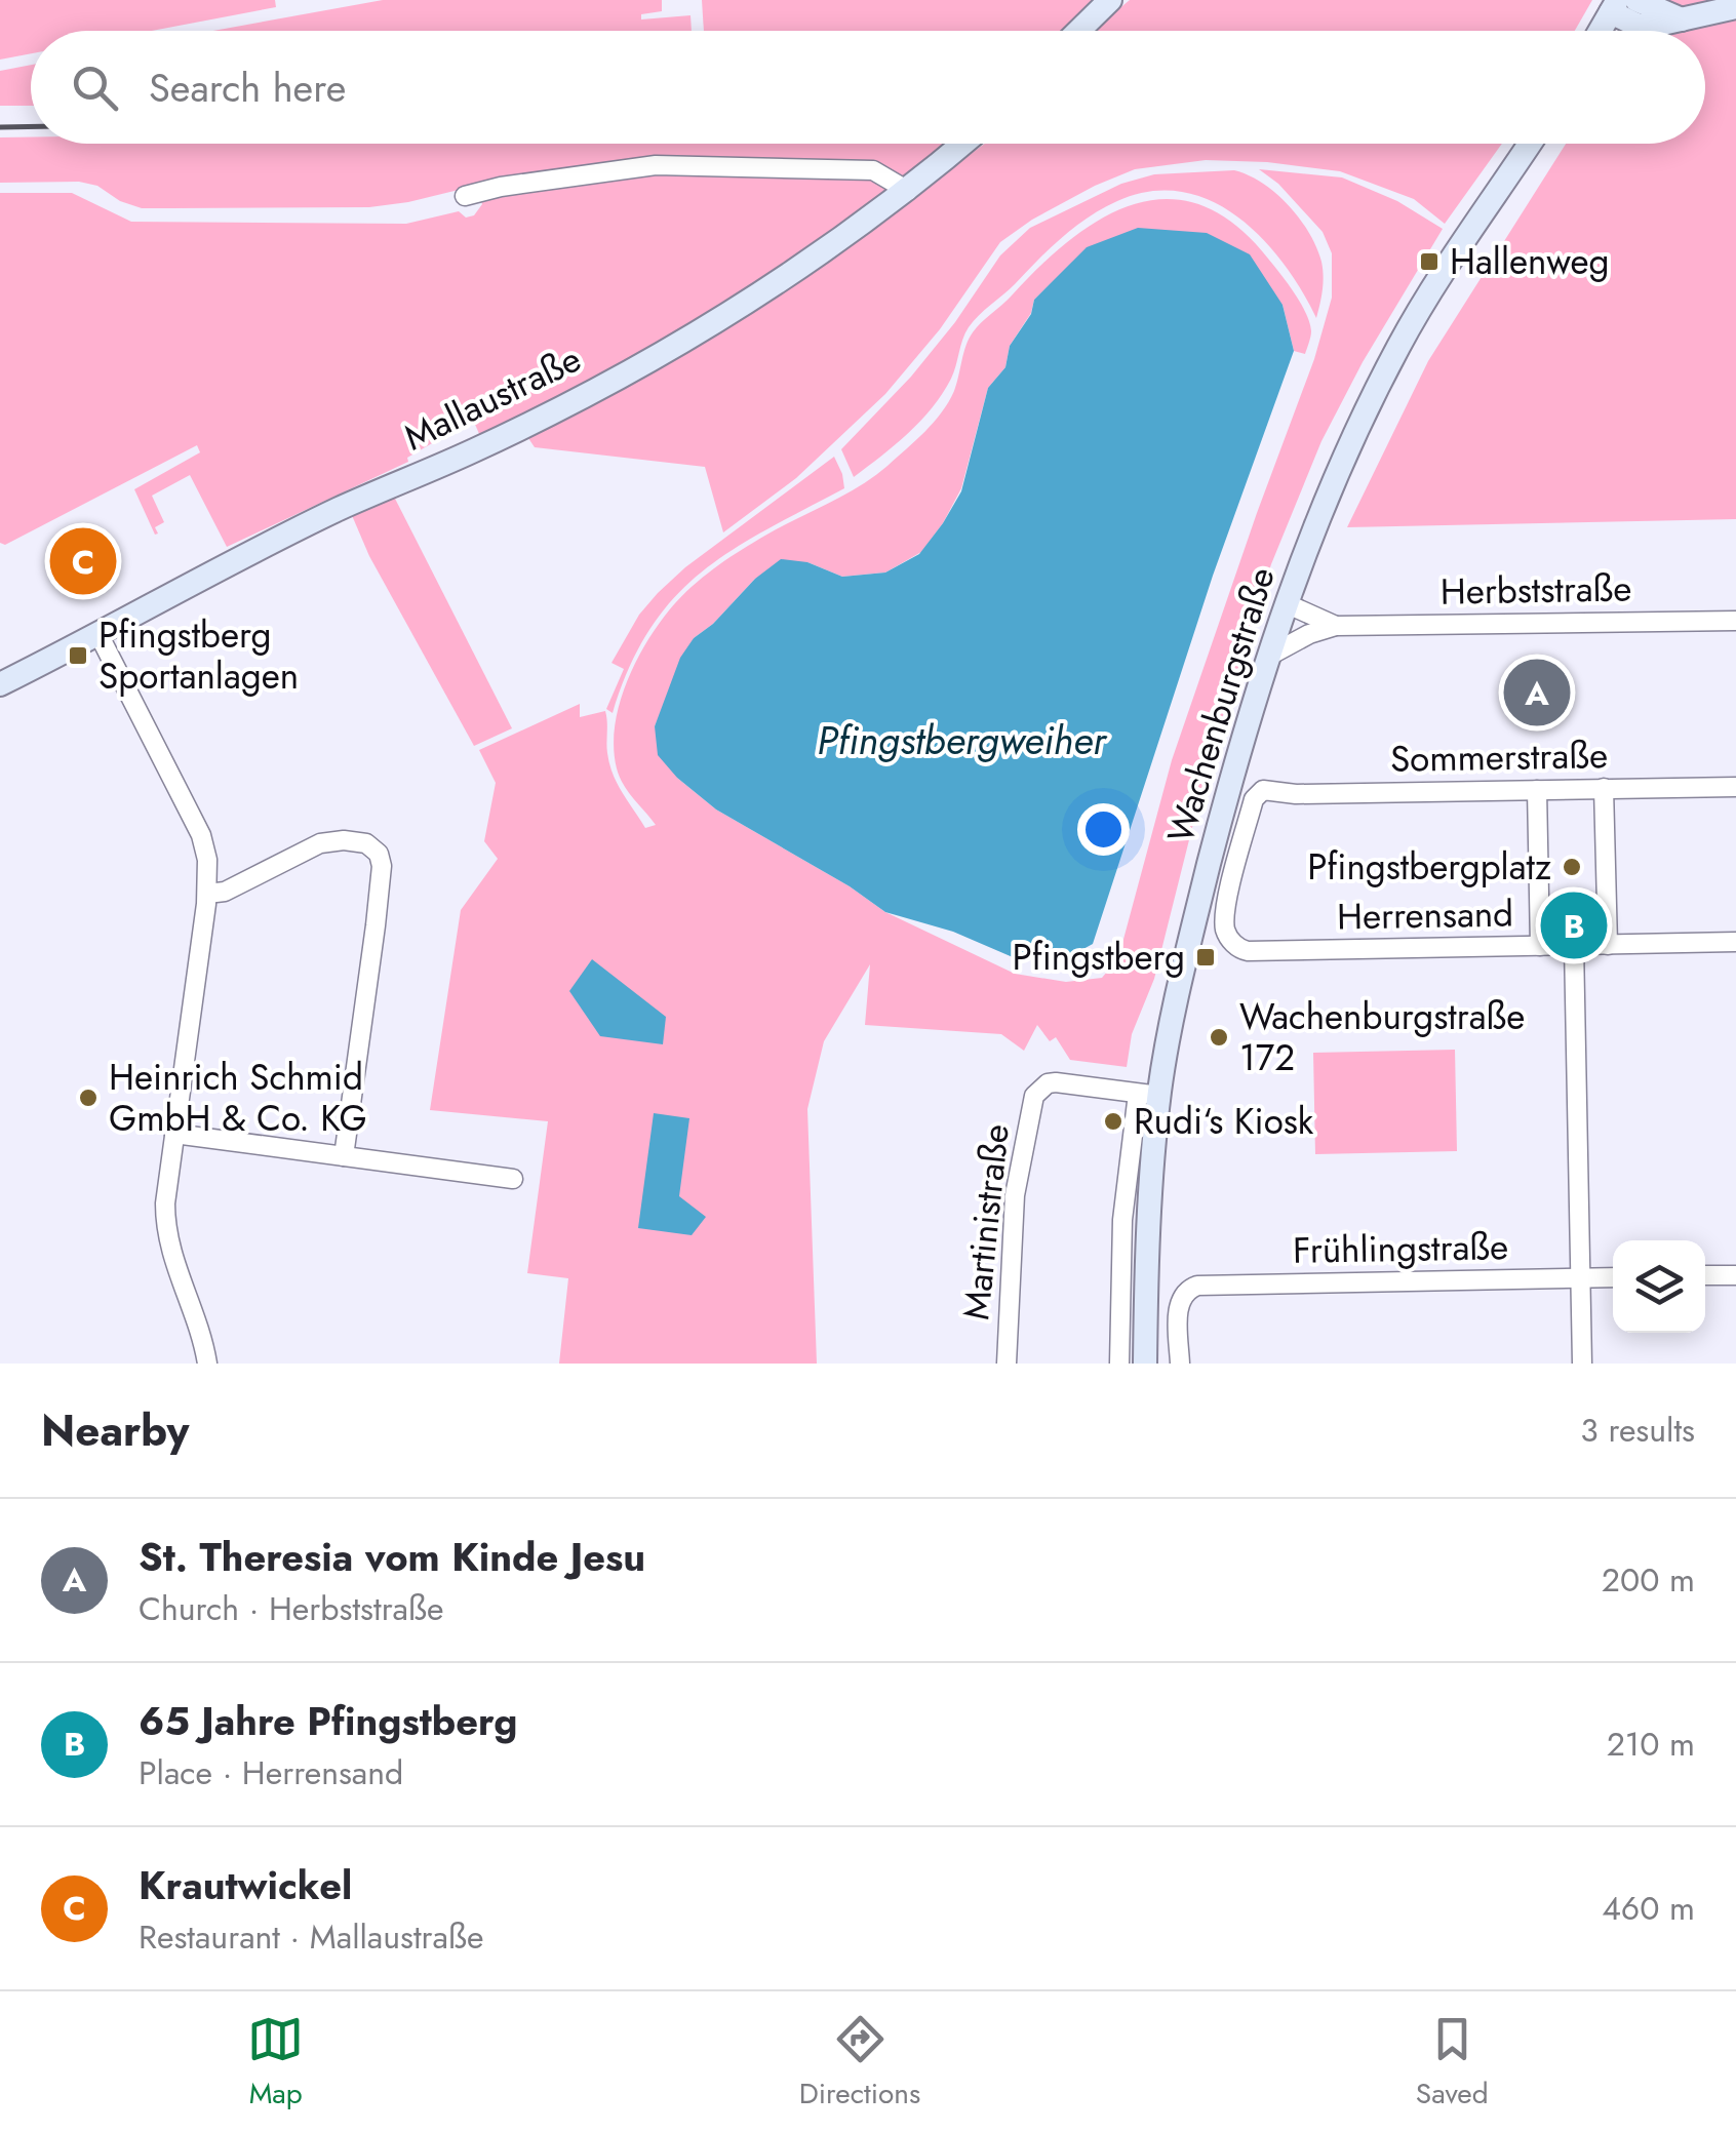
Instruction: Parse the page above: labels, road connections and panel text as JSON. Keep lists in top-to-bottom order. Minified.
{"streets":{"street":["Mallaustraße","Herbststraße","Wachenburgstraße","Sommerstraße","Herrensand","Martinistraße","Frühlingstraße"]},"crossings":[["Herbststraße","Wachenburgstraße"],["Wachenburgstraße","Sommerstraße"],["Wachenburgstraße","Herrensand"],["Wachenburgstraße","Martinistraße"]],"water":["Pfingstbergweiher"],"places":{"transit":["Hallenweg","Pfingstberg Sportanlagen","Pfingstberg"],"other":["Pfingstbergplatz","Wachenburgstraße 172","Heinrich Schmid GmbH & Co. KG","Rudi‘s Kiosk"]},"page":{"search":"Search here","pins":["C","A","B"],"heading":["Nearby","3 results"],"list":[{"mark":"A","name":"St. Theresia vom Kinde Jesu","note":"Church · Herbststraße","value":"200 m"},{"mark":"B","name":"65 Jahre Pfingstberg","note":"Place · Herrensand","value":"210 m"},{"mark":"C","name":"Krautwickel","note":"Restaurant · Mallaustraße","value":"460 m"}],"nav":["Map","Directions","Saved"]}}
